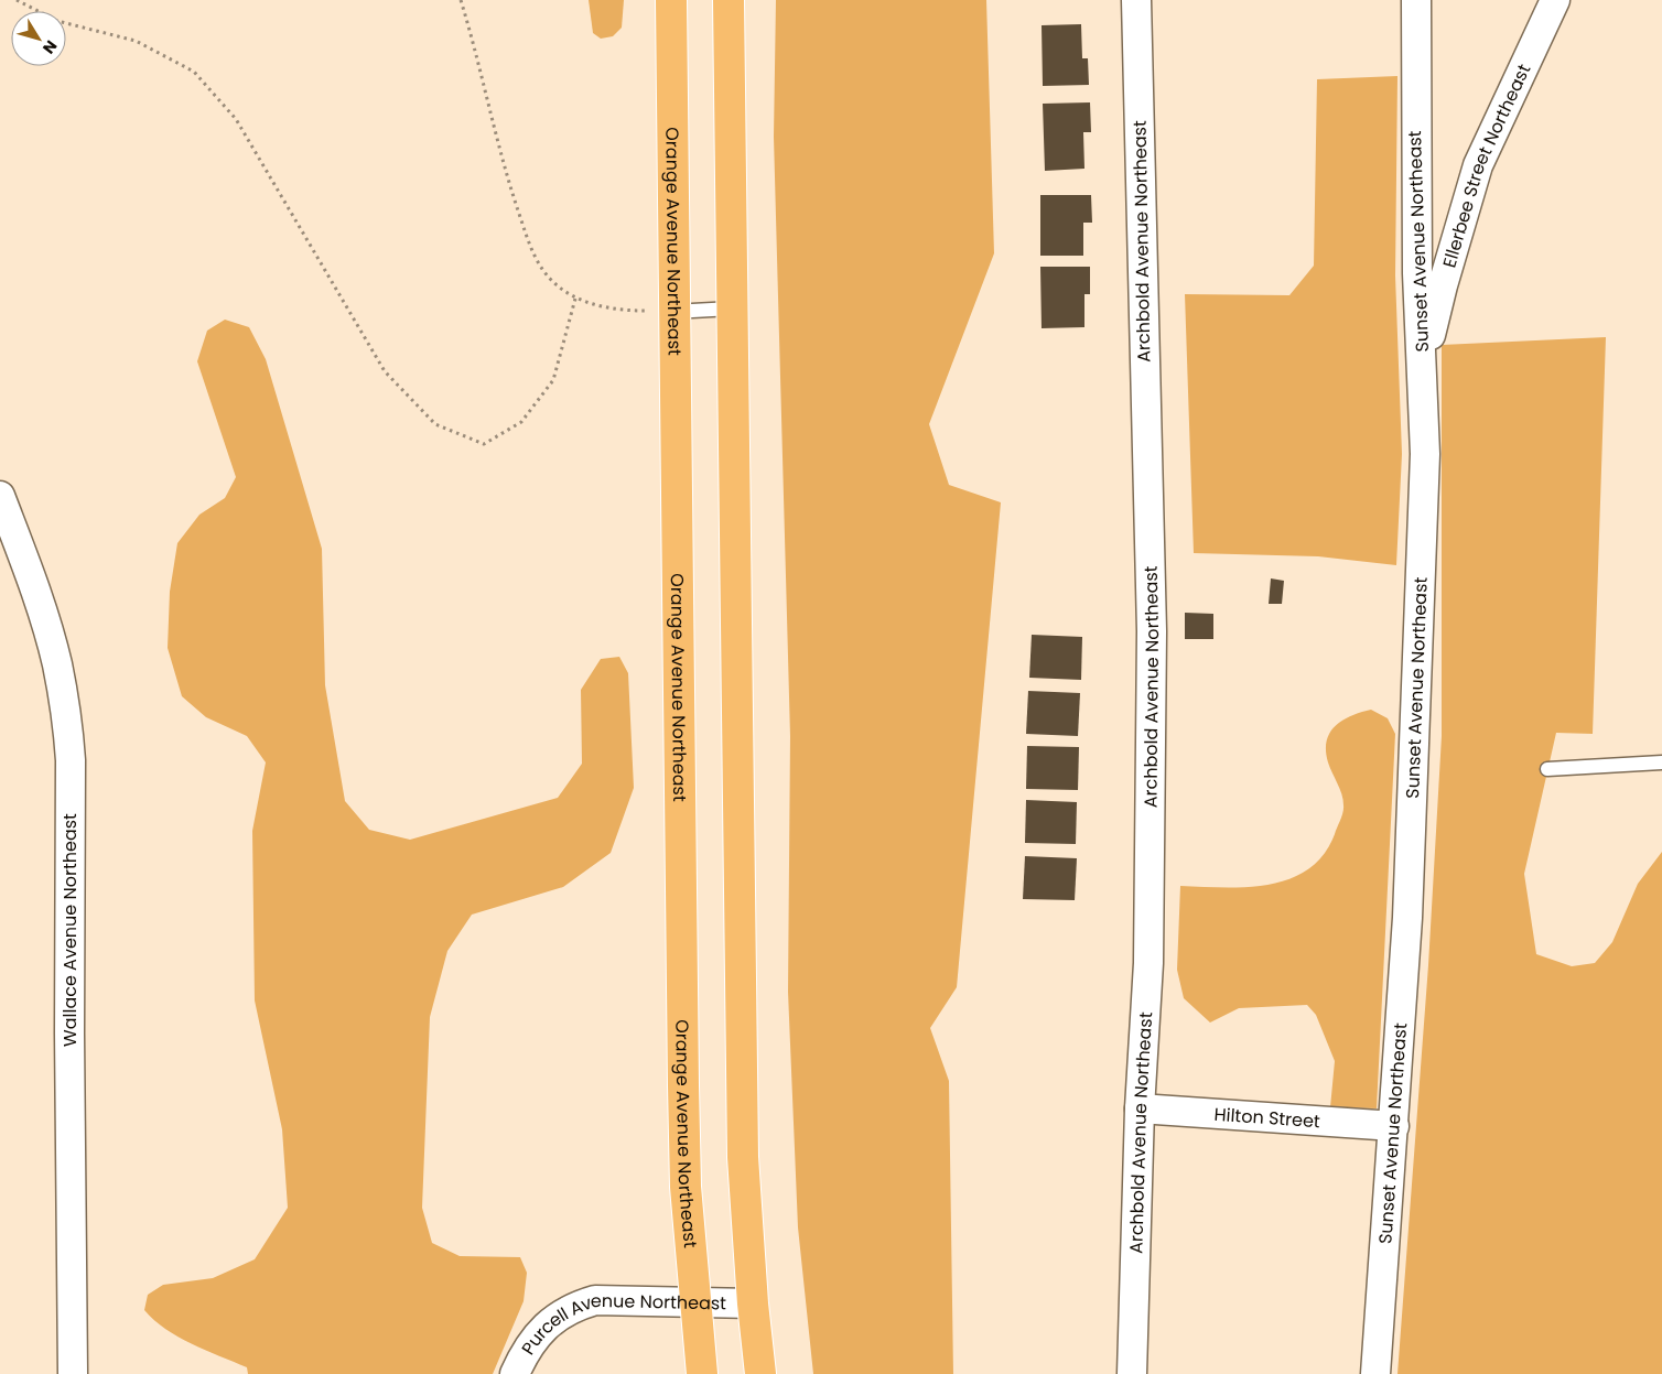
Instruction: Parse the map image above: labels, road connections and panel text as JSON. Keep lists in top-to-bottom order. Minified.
{"streets":{"highway":["Orange Avenue Northeast"],"street":["Ellerbee Street Northeast","Archbold Avenue Northeast","Sunset Avenue Northeast","Wallace Avenue Northeast","Hilton Street","Purcell Avenue Northeast"]},"crossings":[["Ellerbee Street Northeast","Sunset Avenue Northeast"],["Orange Avenue Northeast","Purcell Avenue Northeast"],["Archbold Avenue Northeast","Hilton Street"],["Sunset Avenue Northeast","Hilton Street"]],"north":"bottom right"}
